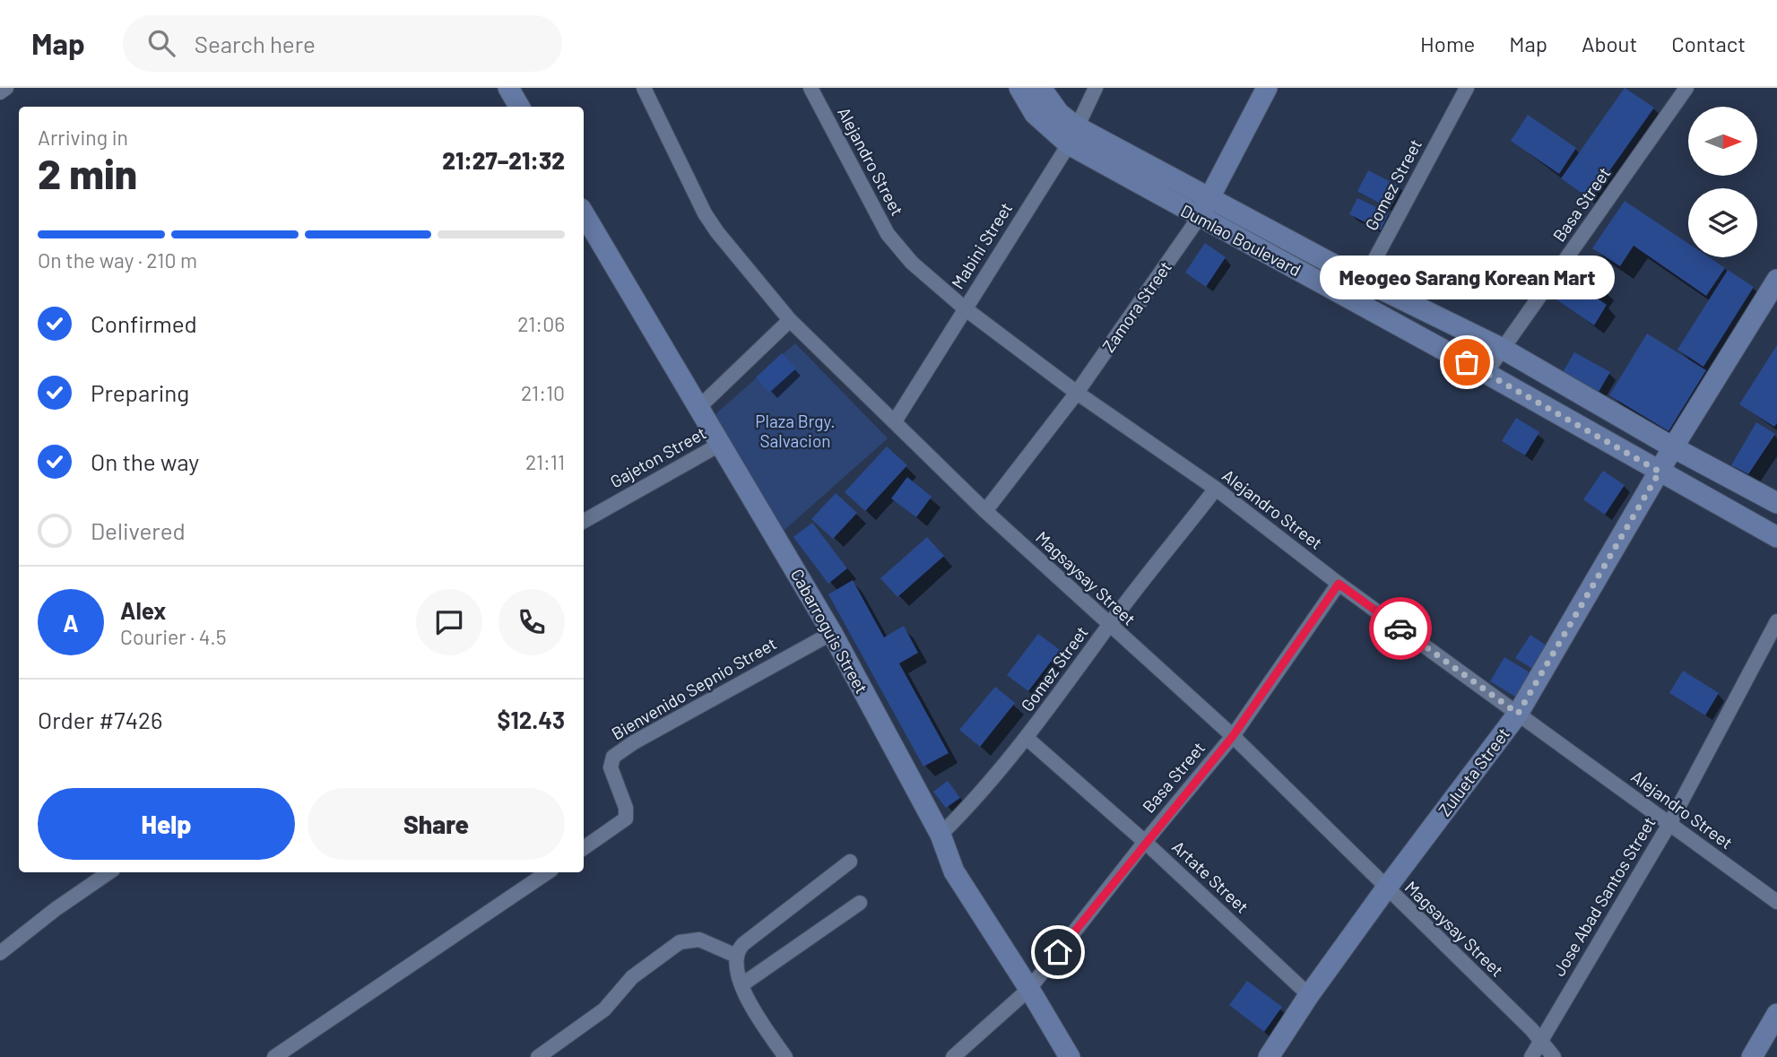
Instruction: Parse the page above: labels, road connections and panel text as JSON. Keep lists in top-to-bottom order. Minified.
{"streets":{"street":["Alejandro Street","Gomez Street","Basa Street","Dumlao Boulevard","Mabini Street","Zamora Street","Gajeton Street","Magsaysay Street","Cabarroguis Street","Bienvenido Sepnio Street","Zulueta Street","Artate Street","Jose Abad Santos Street"]},"crossings":[["Alejandro Street","Gomez Street"],["Alejandro Street","Basa Street"],["Alejandro Street","Mabini Street"],["Alejandro Street","Zamora Street"],["Alejandro Street","Zulueta Street"],["Alejandro Street","Jose Abad Santos Street"],["Gomez Street","Dumlao Boulevard"],["Gomez Street","Magsaysay Street"],["Gomez Street","Cabarroguis Street"],["Gomez Street","Artate Street"],["Basa Street","Dumlao Boulevard"],["Basa Street","Magsaysay Street"],["Basa Street","Cabarroguis Street"],["Basa Street","Artate Street"],["Dumlao Boulevard","Mabini Street"],["Dumlao Boulevard","Zamora Street"],["Dumlao Boulevard","Zulueta Street"],["Mabini Street","Magsaysay Street"],["Zamora Street","Magsaysay Street"],["Gajeton Street","Cabarroguis Street"],["Magsaysay Street","Zulueta Street"],["Magsaysay Street","Jose Abad Santos Street"],["Cabarroguis Street","Bienvenido Sepnio Street"],["Zulueta Street","Artate Street"]],"parks":["Plaza Brgy. Salvacion"],"places":["Meogeo Sarang Korean Mart"],"north":"right","page":{"header":"Map","search":"Search here","nav":["Home","Map","About","Contact"],"heading":["2 min","Arriving in","21:27–21:32"],"panel":["Alex","Courier · 4.5","Order #7426","$12.43"],"bar":"On the way · 210 m","bubble":"Meogeo Sarang Korean Mart","list":[["Confirmed","21:06"],["Preparing","21:10"],["On the way","21:11"],"Delivered"],"round":"A","buttons":["Help","Share"]}}
